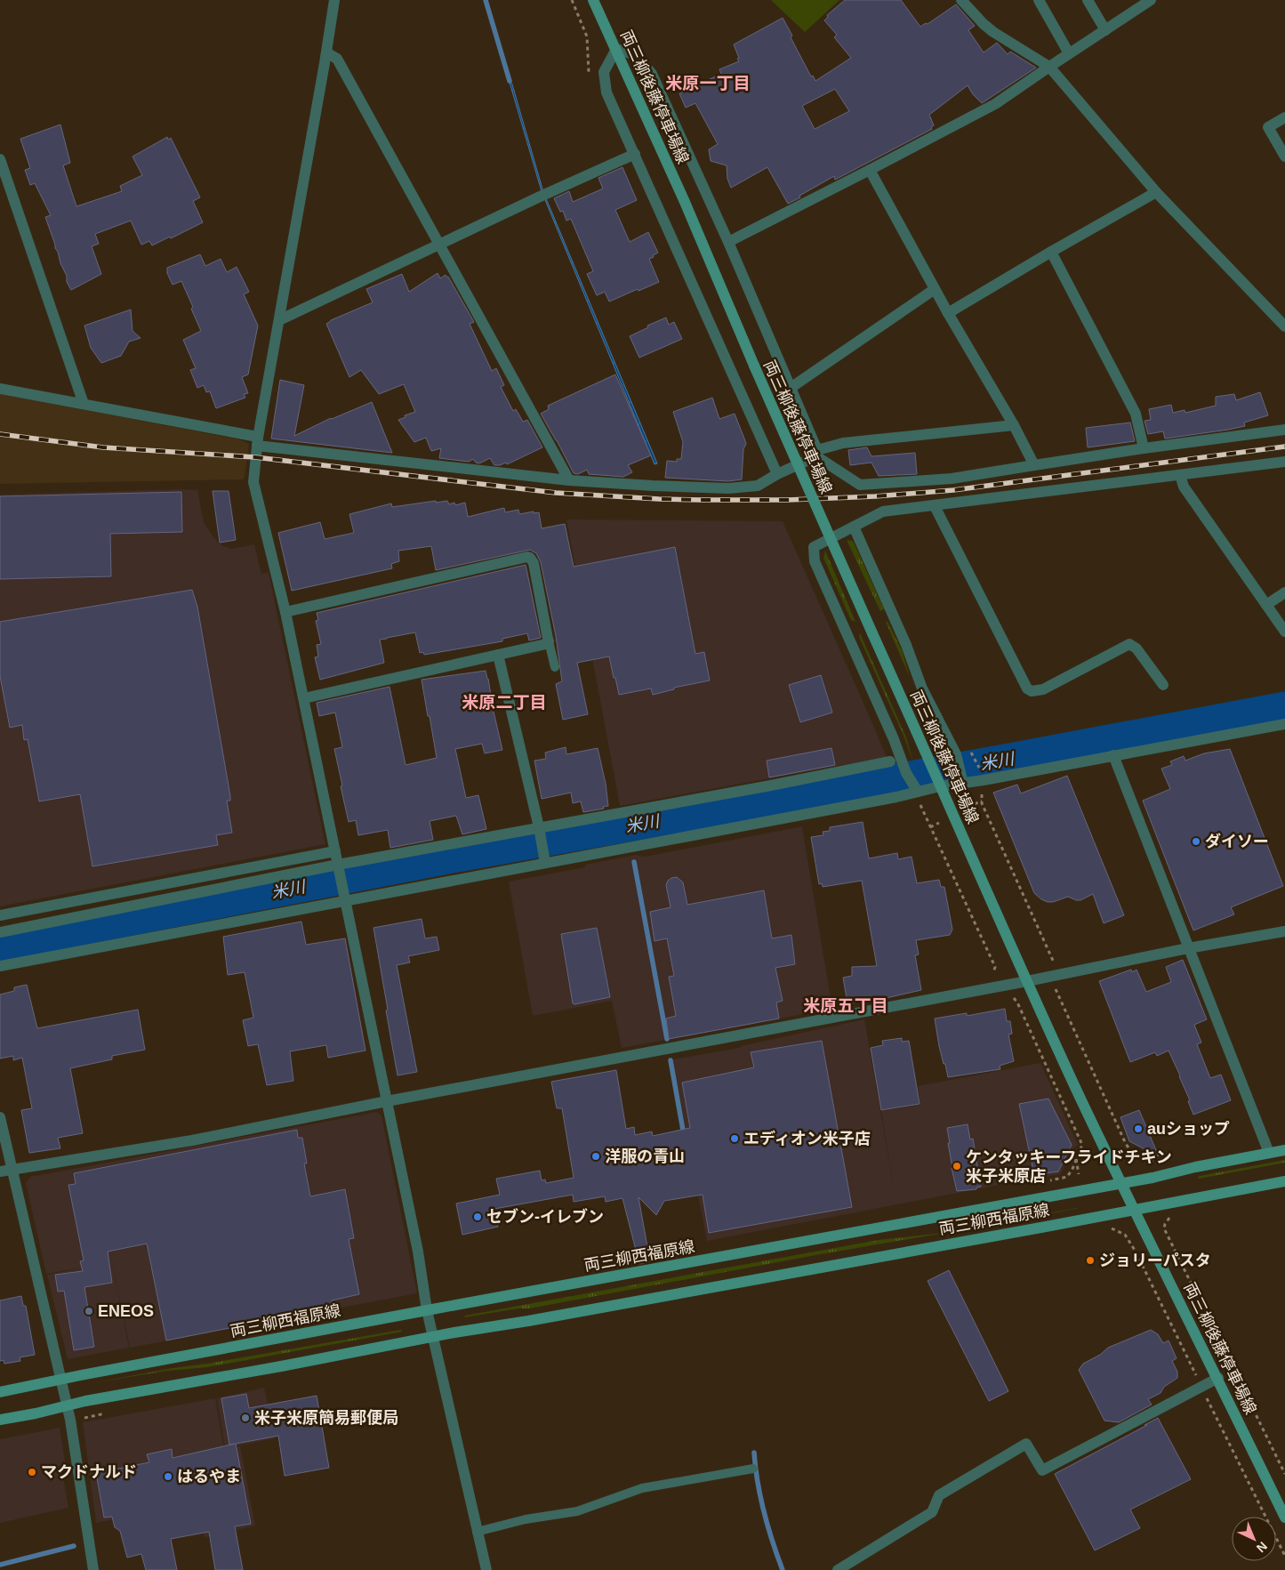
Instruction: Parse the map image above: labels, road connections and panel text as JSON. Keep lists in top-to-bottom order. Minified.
{"streets":{"main road":["両三柳後藤停車場線","両三柳西福原線"]},"crossings":[["両三柳後藤停車場線","両三柳西福原線"]],"districts":["米原一丁目","米原二丁目","米原五丁目"],"water":["米川"],"places":["ダイソー","auショップ","エディオン米子店","洋服の青山","ケンタッキーフライドチキン 米子米原店","セブン-イレブン","ジョリーパスタ","ENEOS","米子米原簡易郵便局","マクドナルド","はるやま"],"north":"bottom right"}
